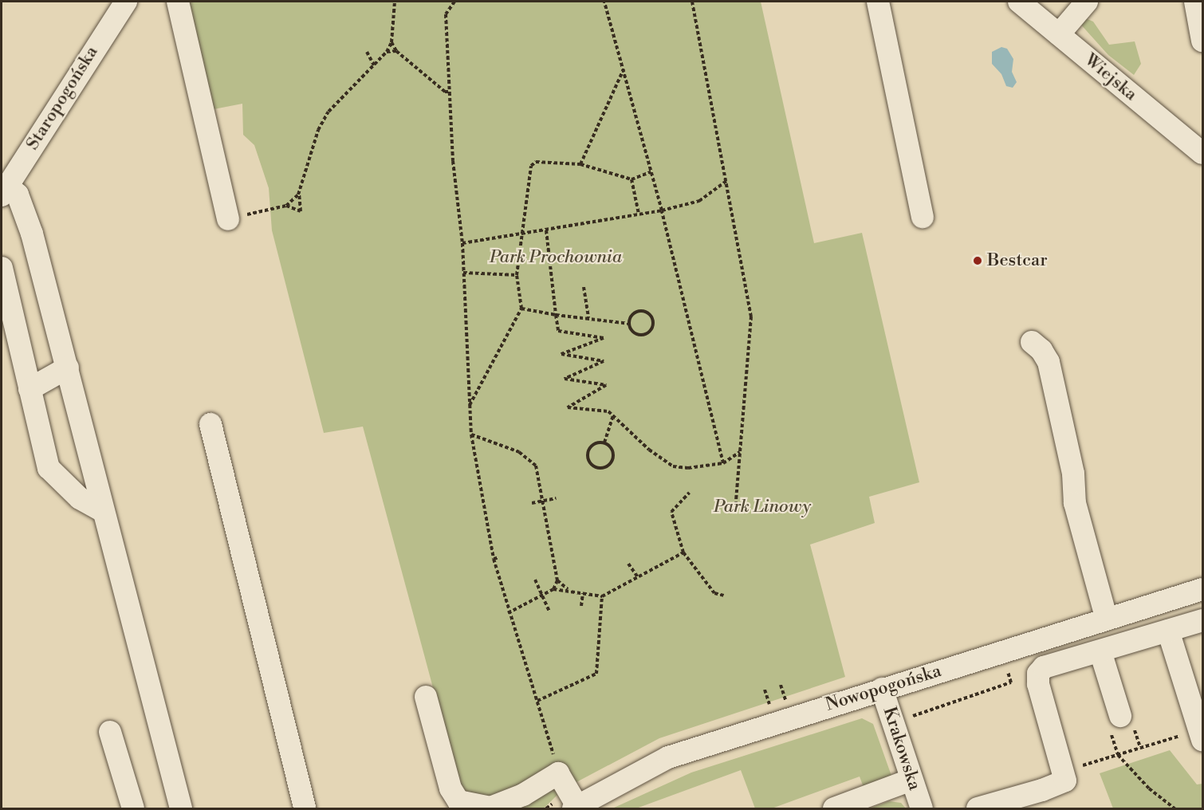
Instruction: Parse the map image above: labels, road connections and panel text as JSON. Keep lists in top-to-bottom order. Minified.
{"streets":{"street":["Wiejska","Staropogońska","Nowopogońska","Krakowska"]},"crossings":[["Nowopogońska","Krakowska"]],"parks":["Park Prochownia","Park Linowy"],"places":["Bestcar"]}
